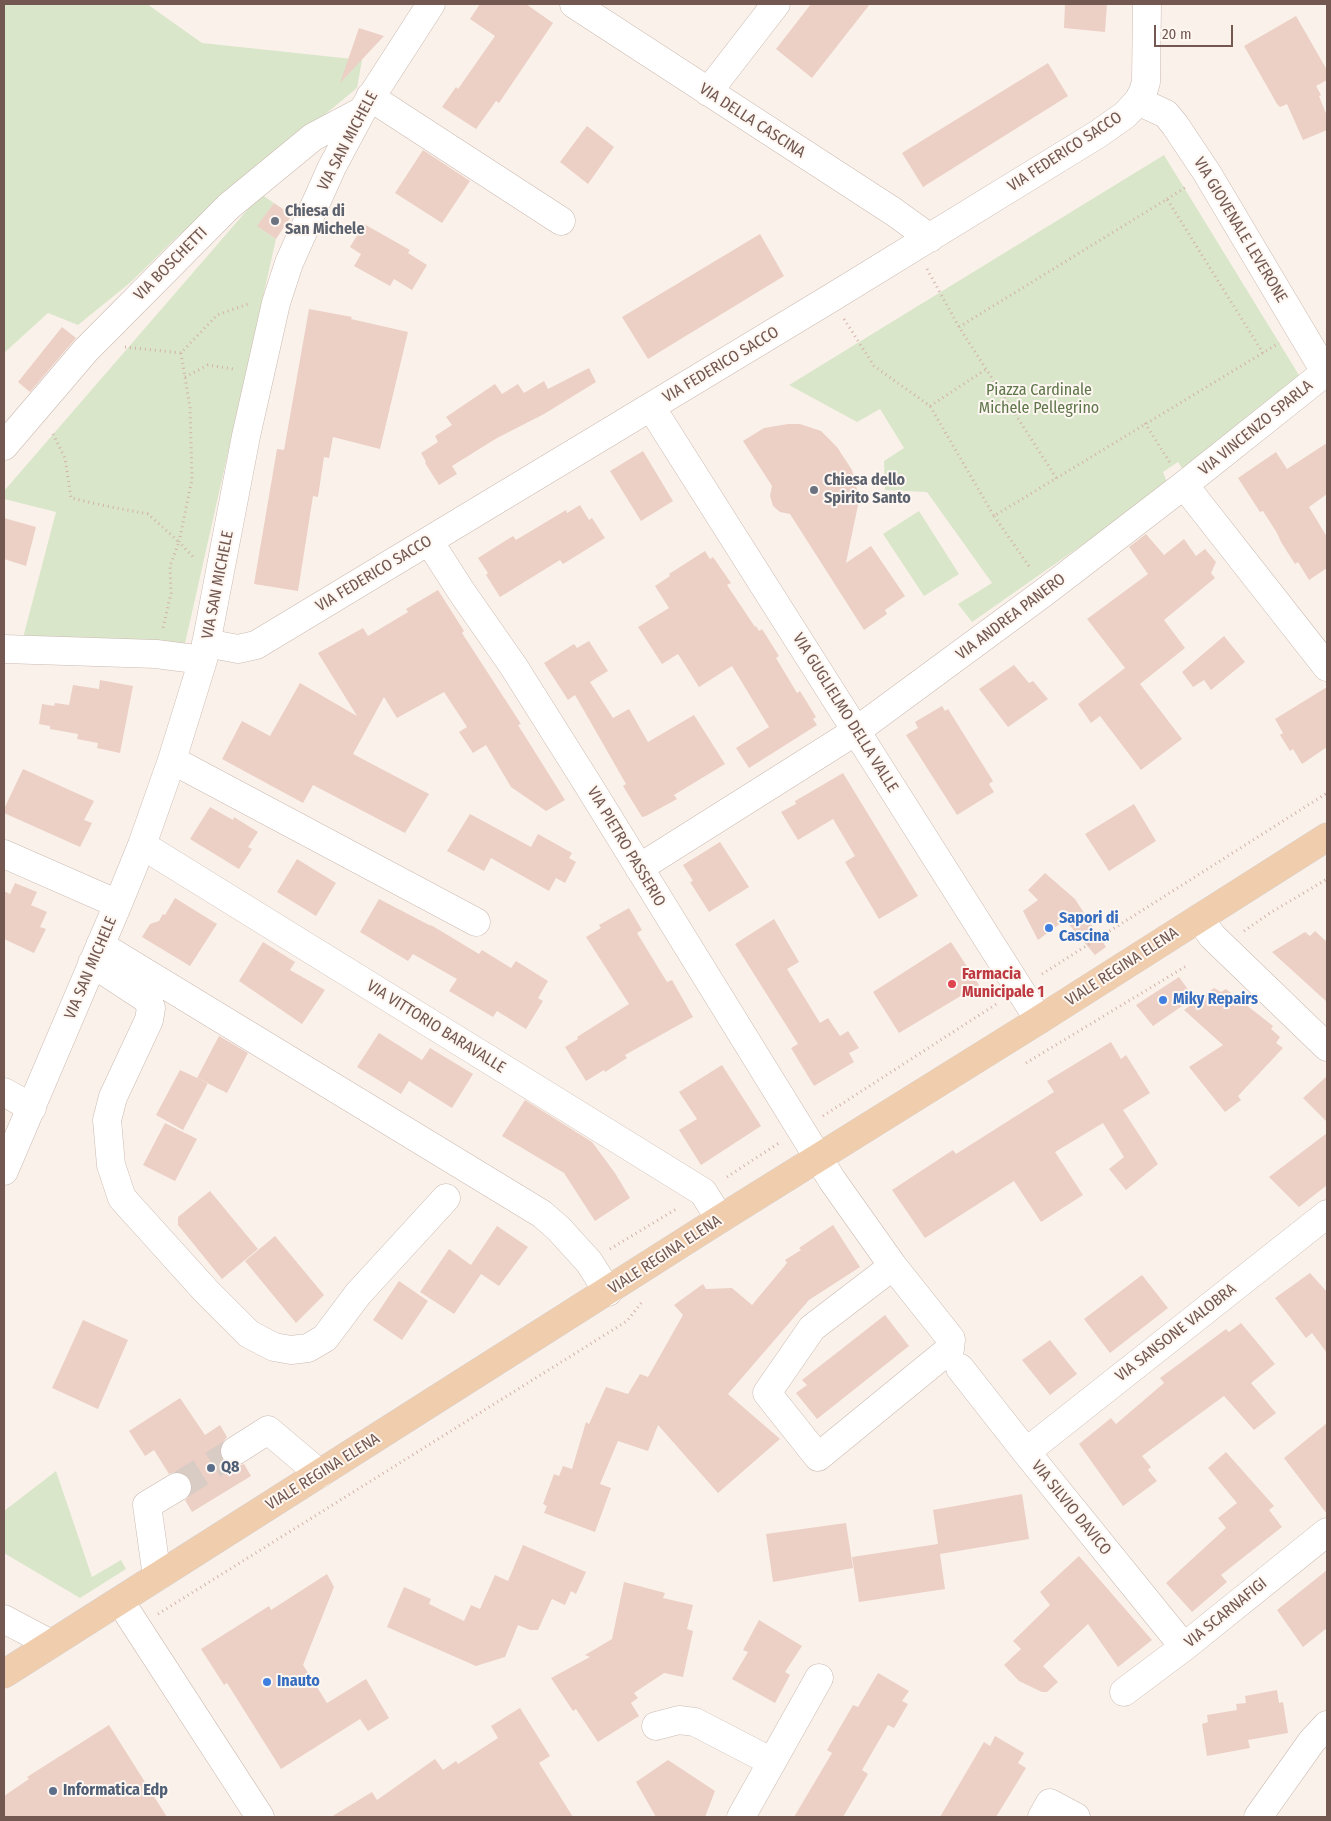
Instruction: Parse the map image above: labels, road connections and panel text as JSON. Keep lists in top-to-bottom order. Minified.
{"streets":{"main road":["VIALE REGINA ELENA"],"street":["VIA DELLA CASCINA","VIA SAN MICHELE","VIA FEDERICO SACCO","VIA GIOVENALE LEVERONE","VIA BOSCHETTI","VIA VINCENZO SPARLA","VIA ANDREA PANERO","VIA GUGLIELMO DELLA VALLE","VIA PIETRO PASSERIO","VIA VITTORIO BARAVALLE","VIA SANSONE VALOBRA","VIA SILVIO DAVICO","VIA SCARNAFIGI"]},"crossings":[["VIA DELLA CASCINA","VIA FEDERICO SACCO"],["VIA SAN MICHELE","VIA FEDERICO SACCO"],["VIA SAN MICHELE","VIA BOSCHETTI"],["VIA SAN MICHELE","VIA VITTORIO BARAVALLE"],["VIA FEDERICO SACCO","VIA GIOVENALE LEVERONE"],["VIA FEDERICO SACCO","VIA GUGLIELMO DELLA VALLE"],["VIA FEDERICO SACCO","VIA PIETRO PASSERIO"],["VIA GIOVENALE LEVERONE","VIA VINCENZO SPARLA"],["VIA VINCENZO SPARLA","VIA ANDREA PANERO"],["VIA ANDREA PANERO","VIA GUGLIELMO DELLA VALLE"],["VIA ANDREA PANERO","VIA PIETRO PASSERIO"],["VIA GUGLIELMO DELLA VALLE","VIALE REGINA ELENA"],["VIA PIETRO PASSERIO","VIALE REGINA ELENA"],["VIALE REGINA ELENA","VIA VITTORIO BARAVALLE"],["VIA SANSONE VALOBRA","VIA SILVIO DAVICO"],["VIA SILVIO DAVICO","VIA SCARNAFIGI"]],"parks":["Piazza Cardinale Michele Pellegrino"],"places":["Chiesa di San Michele","Chiesa dello Spirito Santo","Sapori di Cascina","Farmacia Municipale 1","Miky Repairs","Q8","Inauto","Informatica Edp"],"scale_bar":"20 m"}
